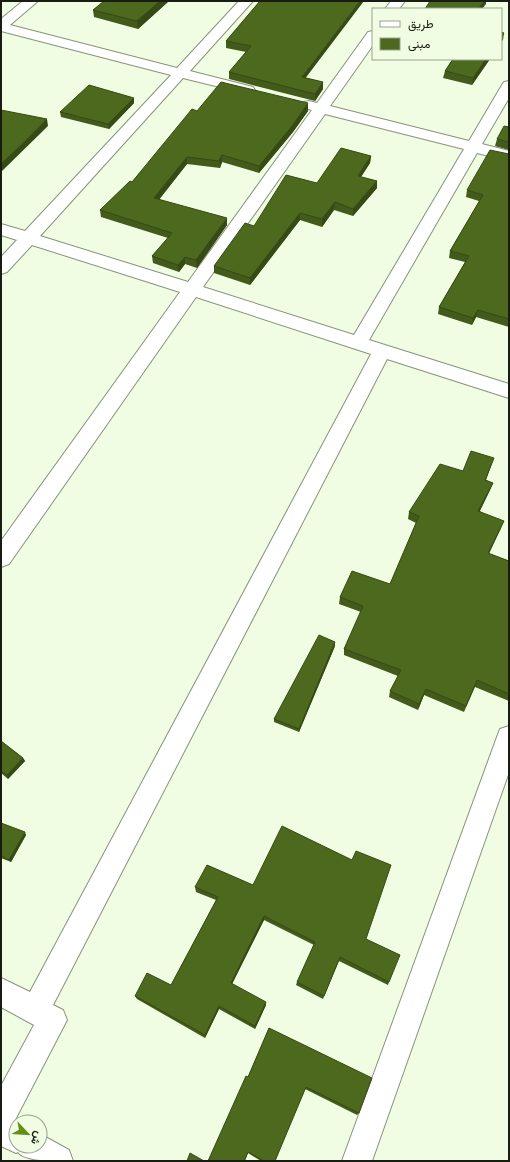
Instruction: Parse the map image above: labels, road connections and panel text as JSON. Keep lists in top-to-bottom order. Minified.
{"legend":["طريق","مبنى"],"north":"bottom right"}
